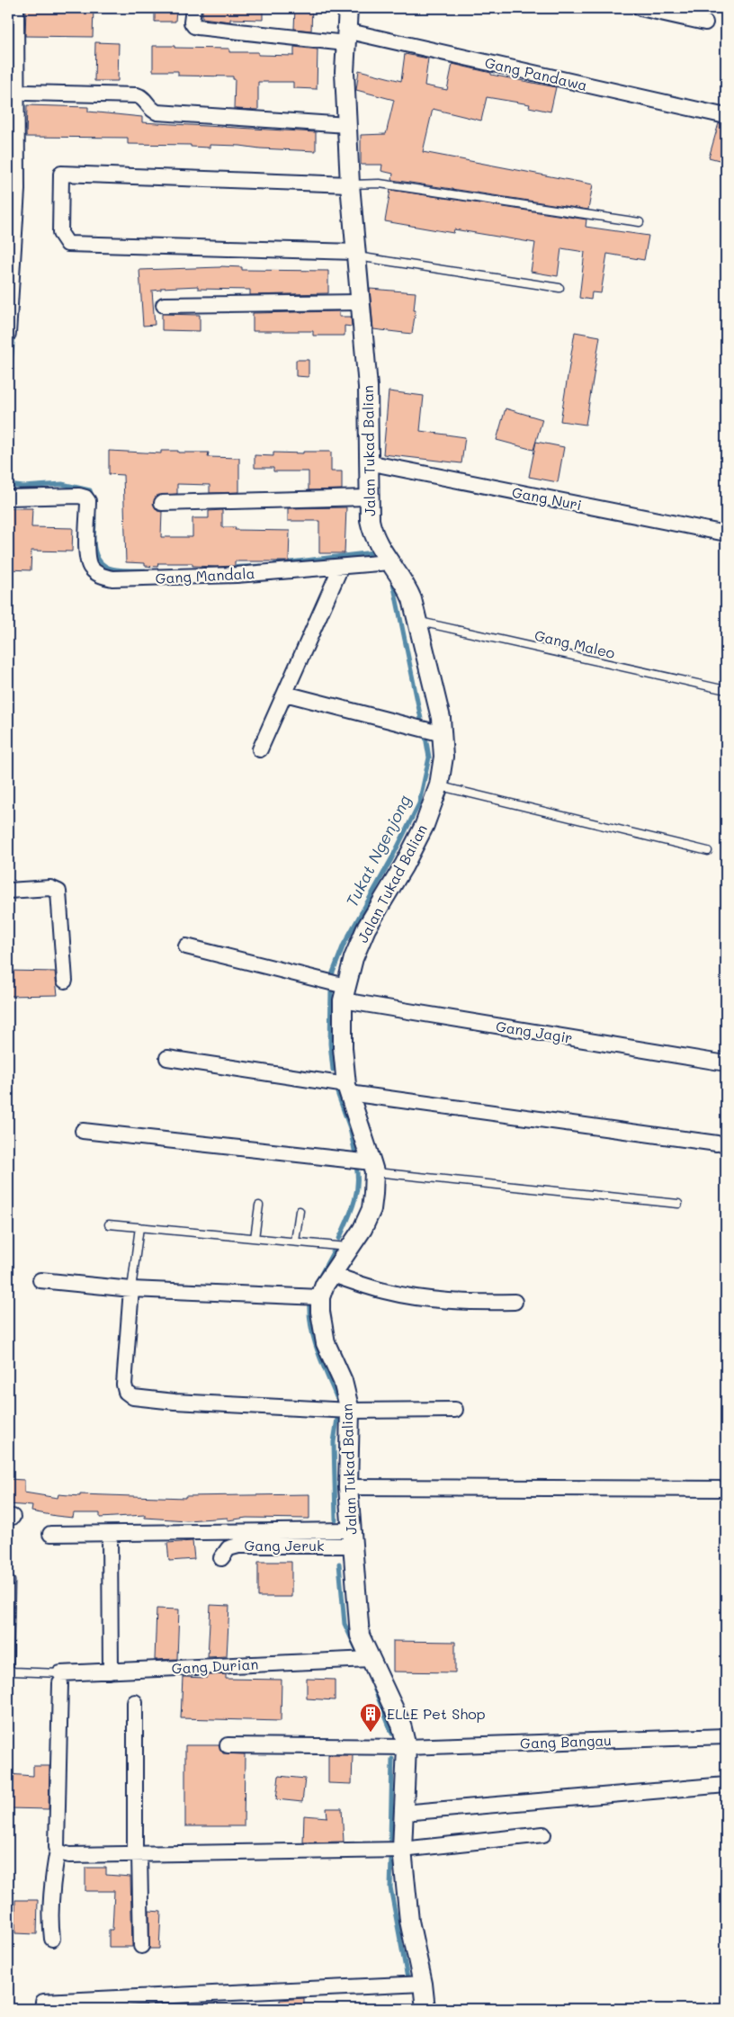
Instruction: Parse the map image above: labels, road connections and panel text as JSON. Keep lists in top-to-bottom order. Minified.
{"streets":{"street":["Gang Pandawa","Jalan Tukad Balian","Gang Nuri","Gang Mandala","Gang Jagir","Gang Jeruk","Gang Durian","Gang Bangau"],"lane":["Gang Maleo"]},"crossings":[["Gang Pandawa","Jalan Tukad Balian"],["Jalan Tukad Balian","Gang Nuri"],["Jalan Tukad Balian","Gang Mandala"],["Jalan Tukad Balian","Gang Maleo"],["Jalan Tukad Balian","Gang Jagir"],["Jalan Tukad Balian","Gang Jeruk"],["Jalan Tukad Balian","Gang Durian"],["Jalan Tukad Balian","Gang Bangau"]],"water":["Tukat Ngenjong"],"places":{"building":["ELLE Pet Shop"]}}
